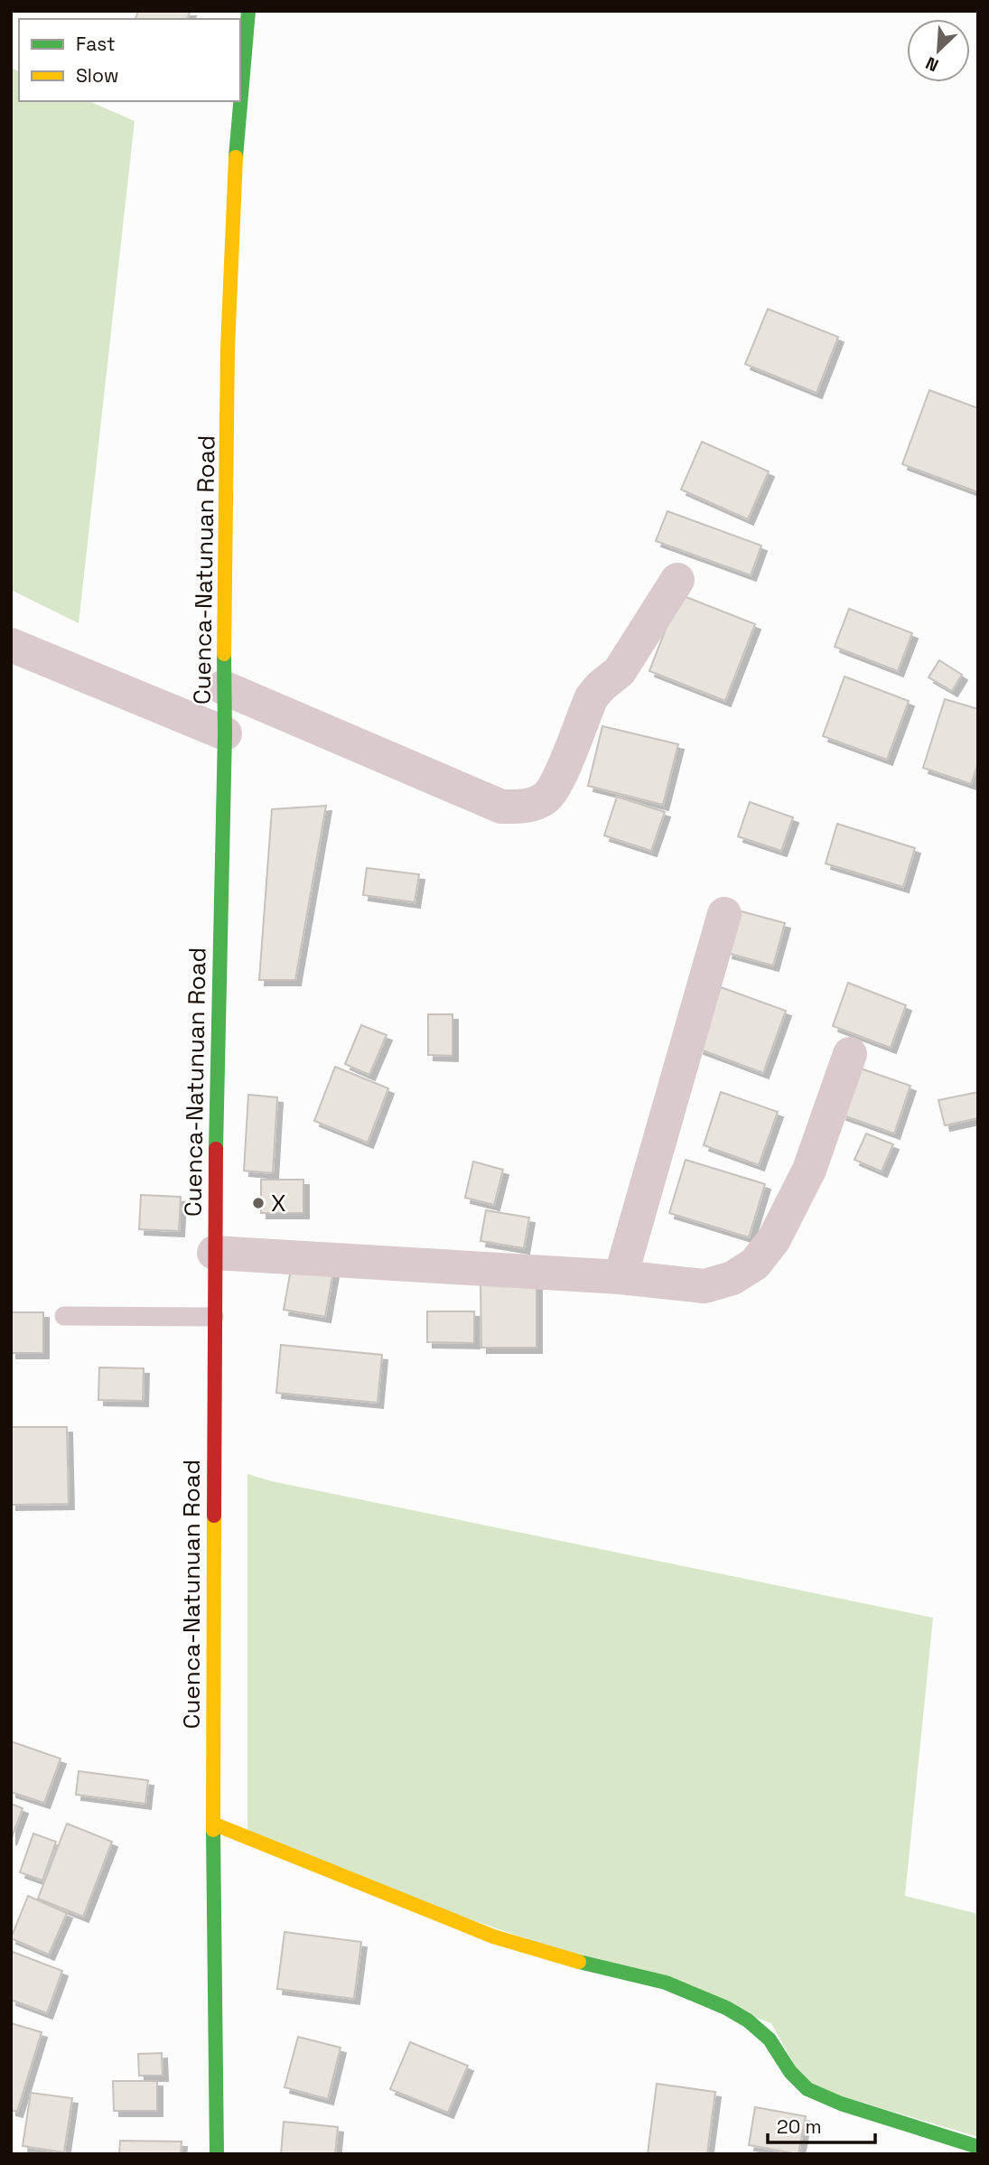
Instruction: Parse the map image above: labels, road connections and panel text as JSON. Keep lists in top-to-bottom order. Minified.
{"streets":{"main road":["Cuenca-Natunuan Road"]},"places":["X"],"legend":["Fast","Slow"],"scale_bar":"20 m","north":"bottom left"}
